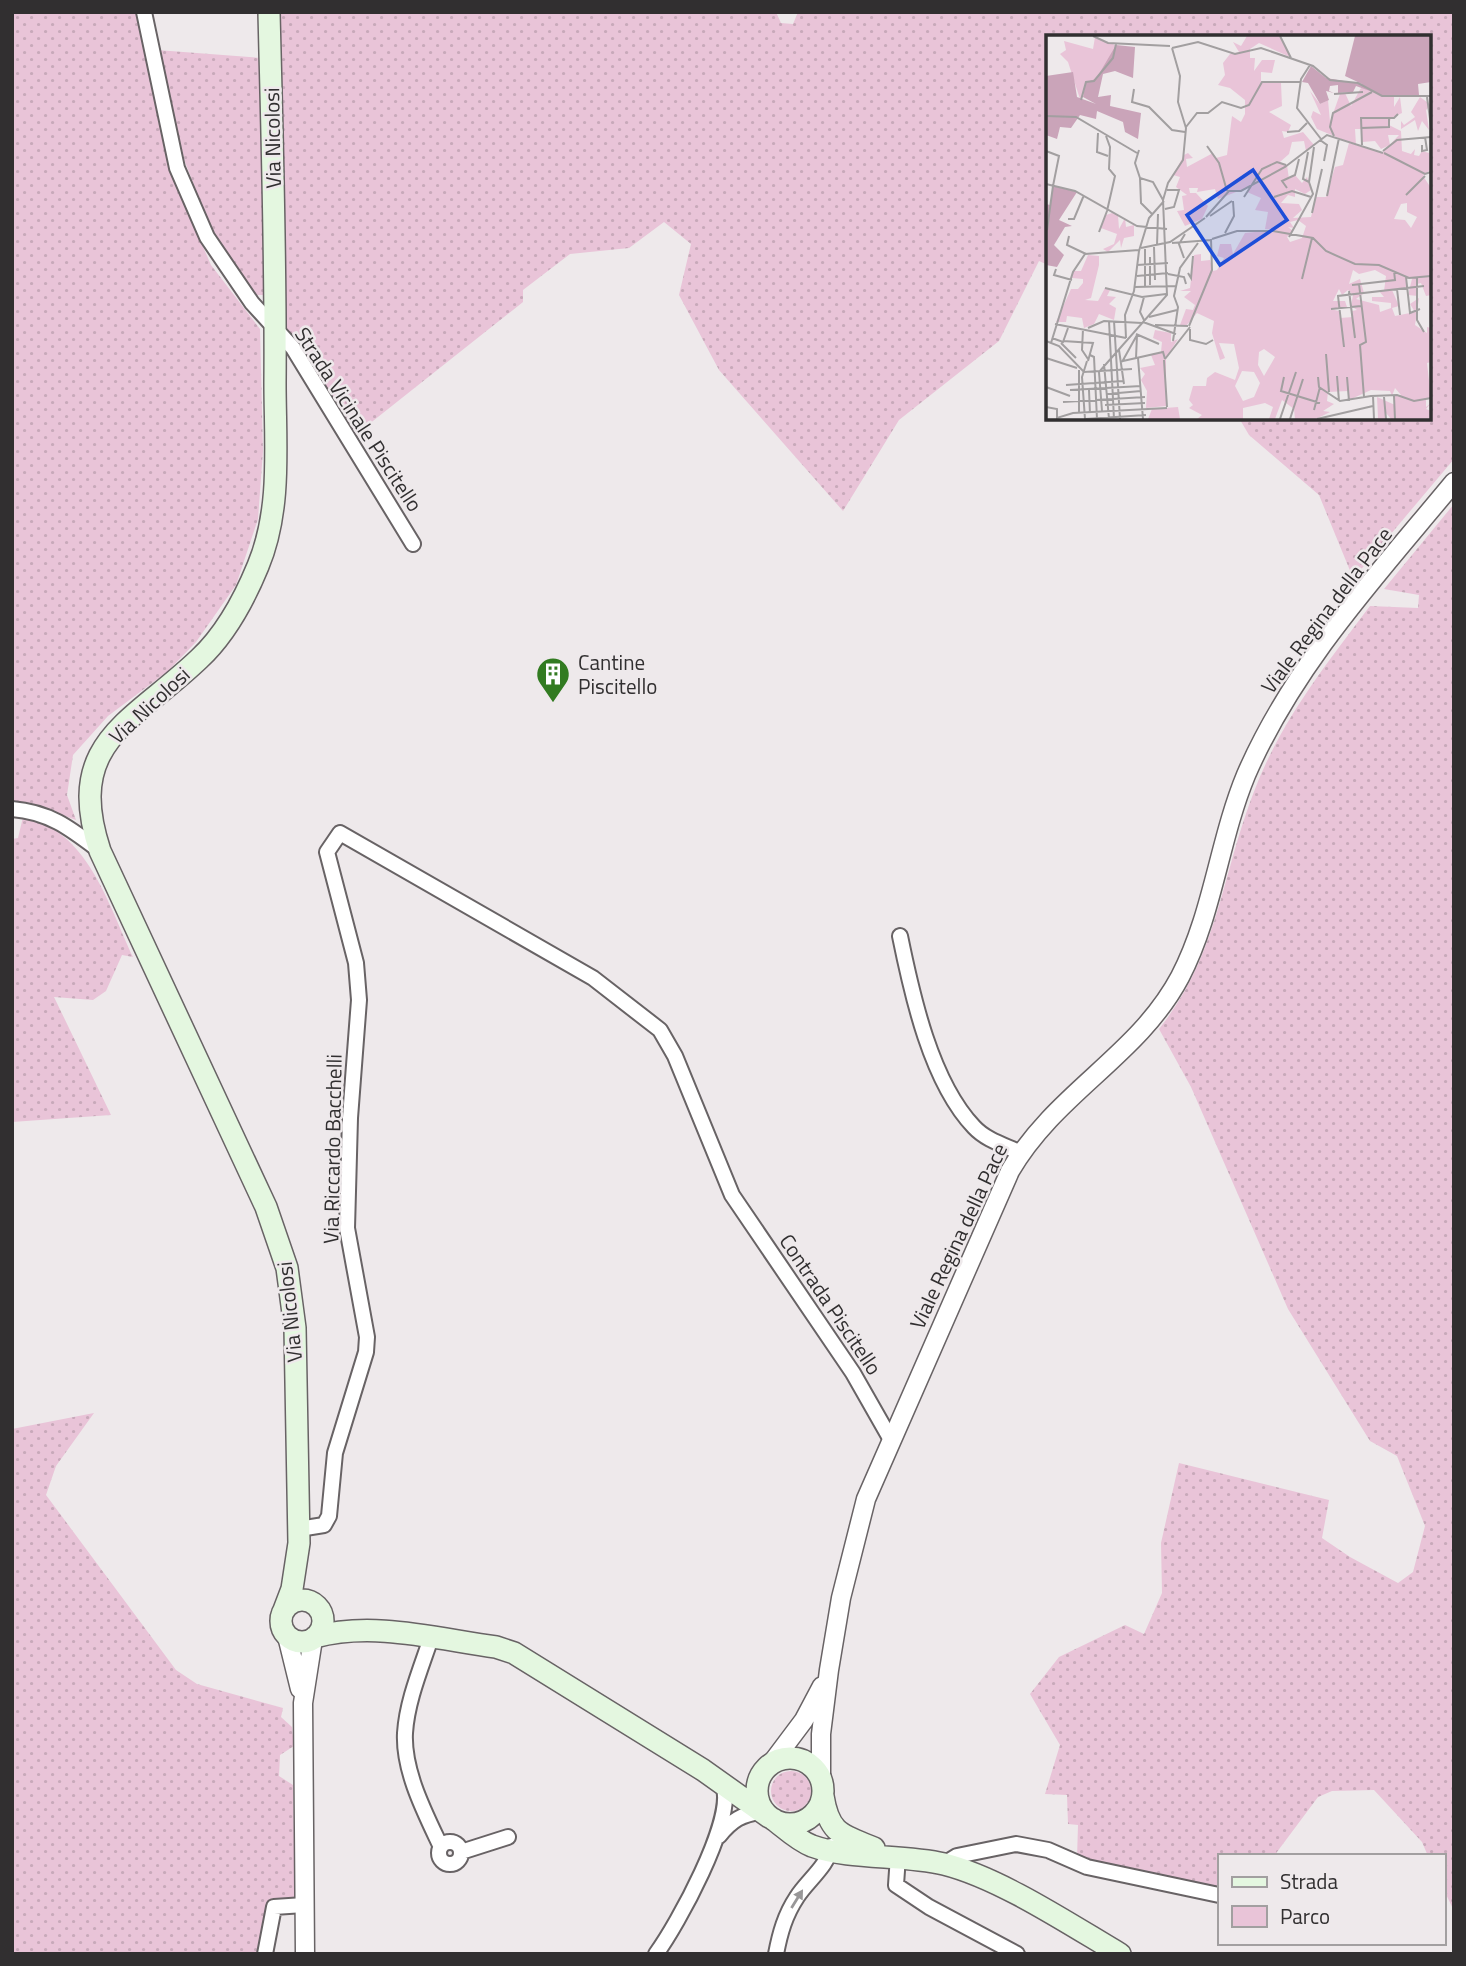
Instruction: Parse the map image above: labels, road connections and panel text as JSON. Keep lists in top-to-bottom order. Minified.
{"streets":{"main road":["Via Nicolosi"],"street":["Strada Vicinale Piscitello","Viale Regina della Pace","Via Riccardo Bacchelli","Contrada Piscitello"]},"crossings":[["Via Nicolosi","Strada Vicinale Piscitello"],["Via Nicolosi","Via Riccardo Bacchelli"],["Viale Regina della Pace","Contrada Piscitello"],["Via Riccardo Bacchelli","Contrada Piscitello"]],"places":{"building":["Cantine Piscitello"]},"legend":["Strada","Parco"]}
